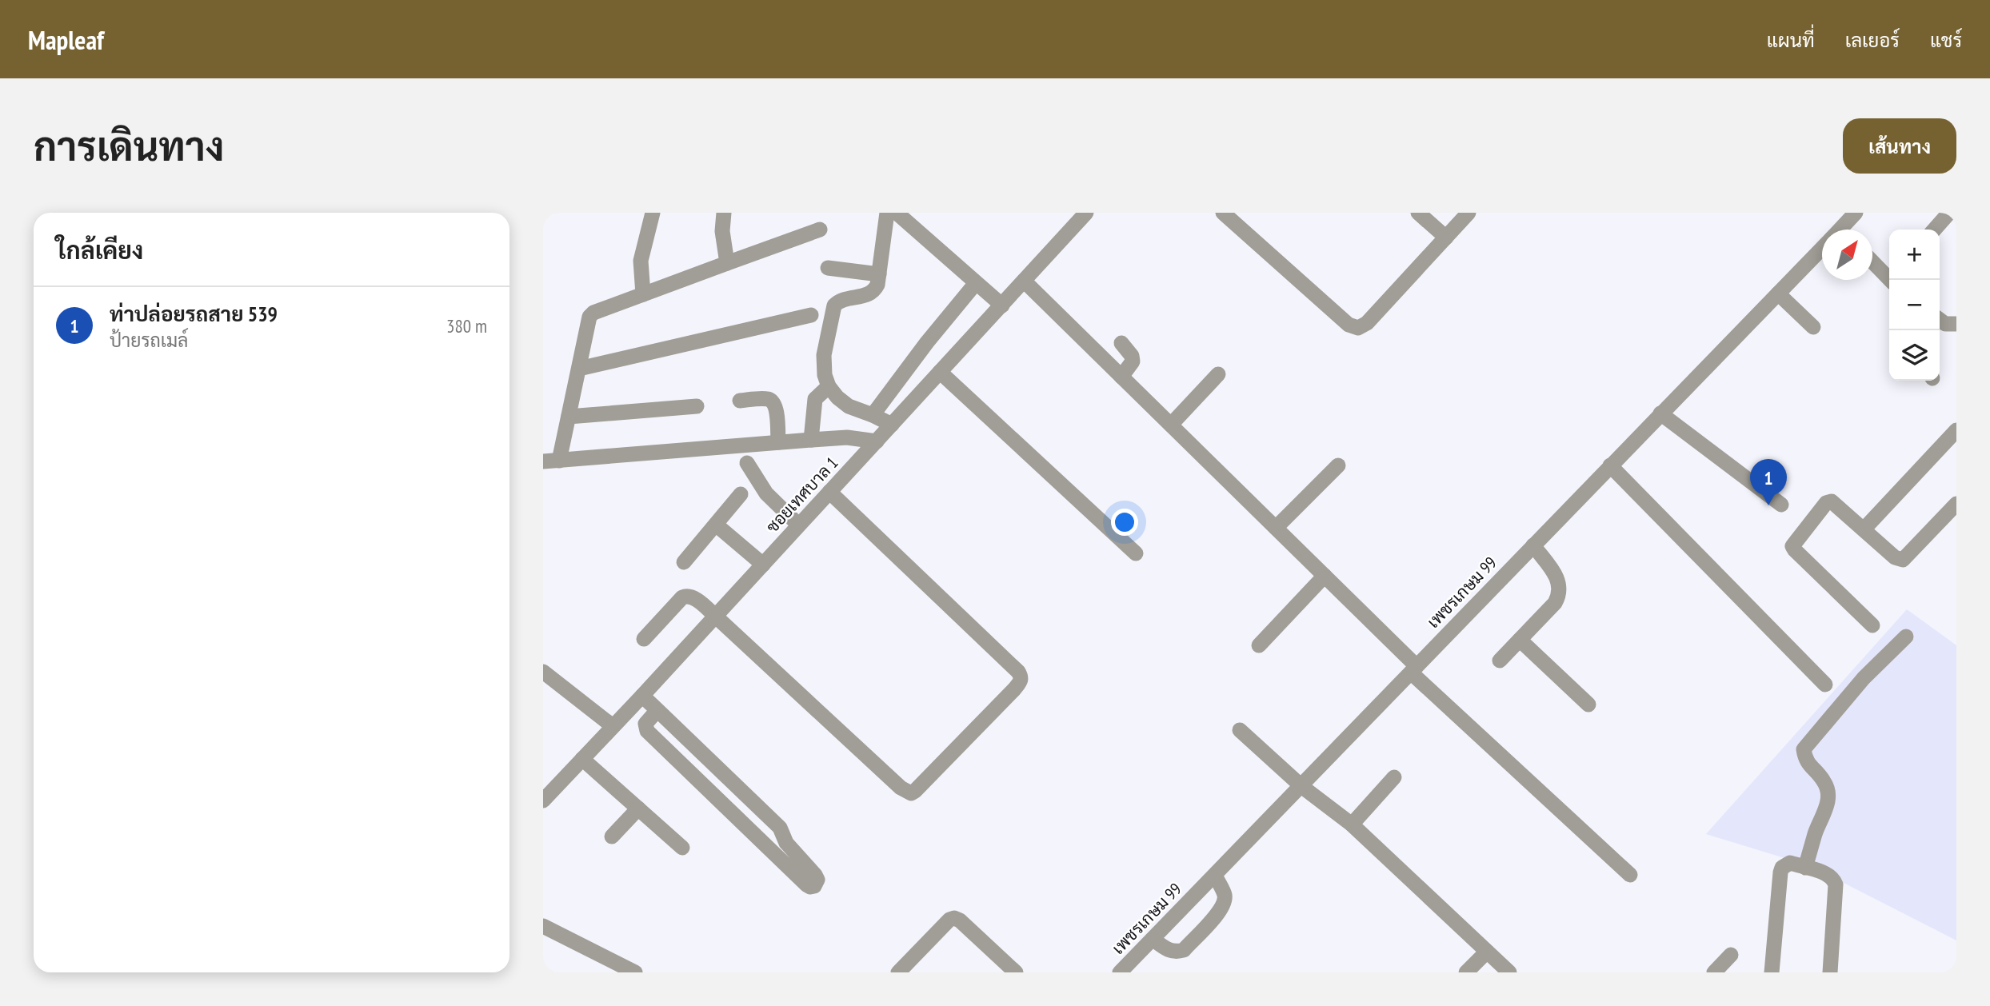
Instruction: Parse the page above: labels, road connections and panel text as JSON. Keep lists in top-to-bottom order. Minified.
{"streets":{"street":["ซอยเทศบาล 1","เพชรเกษม 99"]},"north":"top right","page":{"header":"Mapleaf","nav":["แผนที่","เลเยอร์","แชร์"],"buttons":"เส้นทาง","title":"การเดินทาง","heading":"ใกล้เคียง","map_buttons":["+","−"],"list":[{"mark":"1","name":"ท่าปล่อยรถสาย 539","note":"ป้ายรถเมล์","value":"380 m"}],"pins":"1"}}
